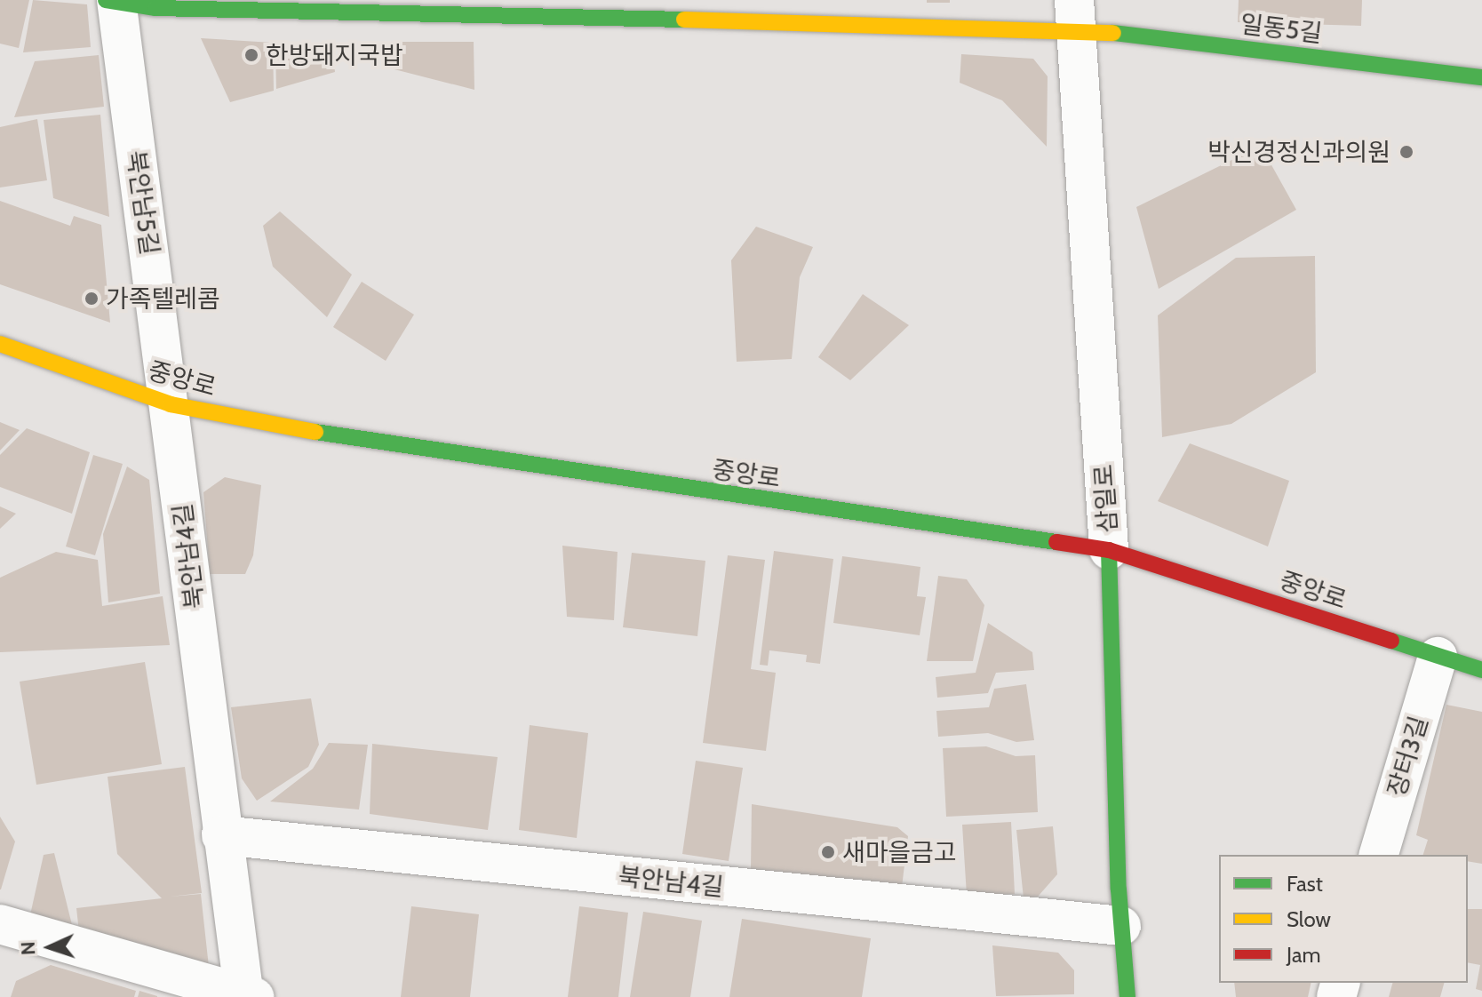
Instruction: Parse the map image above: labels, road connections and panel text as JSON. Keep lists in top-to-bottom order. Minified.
{"streets":{"main road":["일동5길","중앙로","삼일로"],"street":["북안남5길","북안남4길","장터3길"]},"crossings":[["일동5길","북안남5길"],["일동5길","삼일로"],["북안남5길","중앙로"],["북안남5길","북안남4길"],["중앙로","삼일로"],["중앙로","북안남4길"],["중앙로","장터3길"],["삼일로","북안남4길"]],"places":["한방돼지국밥","박신경정신과의원","가족텔레콤","새마을금고"],"legend":["Fast","Slow","Jam"],"north":"left"}
